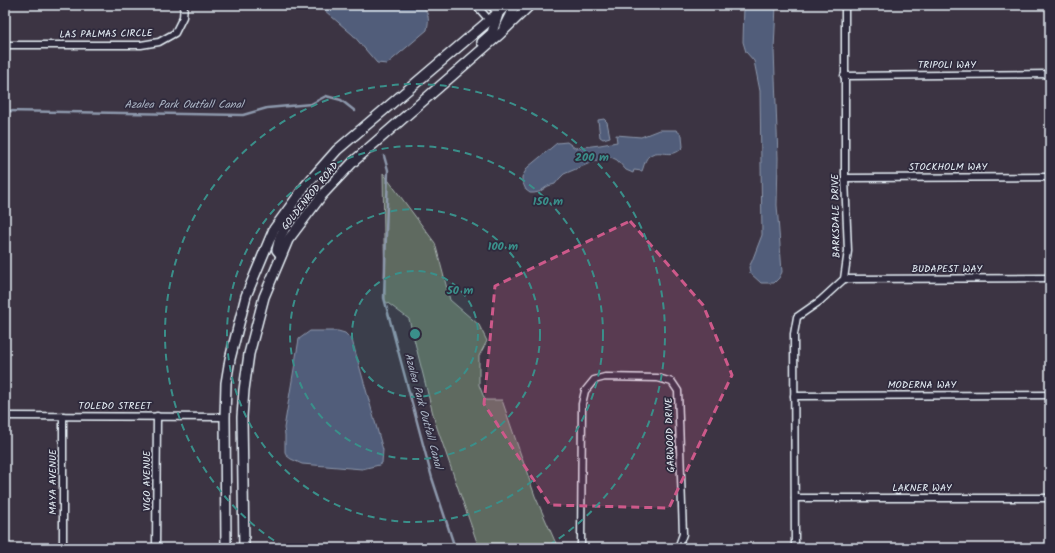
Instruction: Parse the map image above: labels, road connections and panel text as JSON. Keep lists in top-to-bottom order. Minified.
{"streets":{"main road":["GOLDENROD ROAD"],"street":["LAS PALMAS CIRCLE","TRIPOLI WAY","STOCKHOLM WAY","BARKSDALE DRIVE","BUDAPEST WAY","MODERNA WAY","TOLEDO STREET","GARWOOD DRIVE","VIGO AVENUE","MAYA AVENUE","LAKNER WAY"]},"crossings":[["TRIPOLI WAY","BARKSDALE DRIVE"],["STOCKHOLM WAY","BARKSDALE DRIVE"],["GOLDENROD ROAD","TOLEDO STREET"],["BARKSDALE DRIVE","BUDAPEST WAY"],["TOLEDO STREET","VIGO AVENUE"],["TOLEDO STREET","MAYA AVENUE"]],"water":["Azalea Park Outfall Canal"],"rings":["200 m","150 m","100 m","50 m"]}
